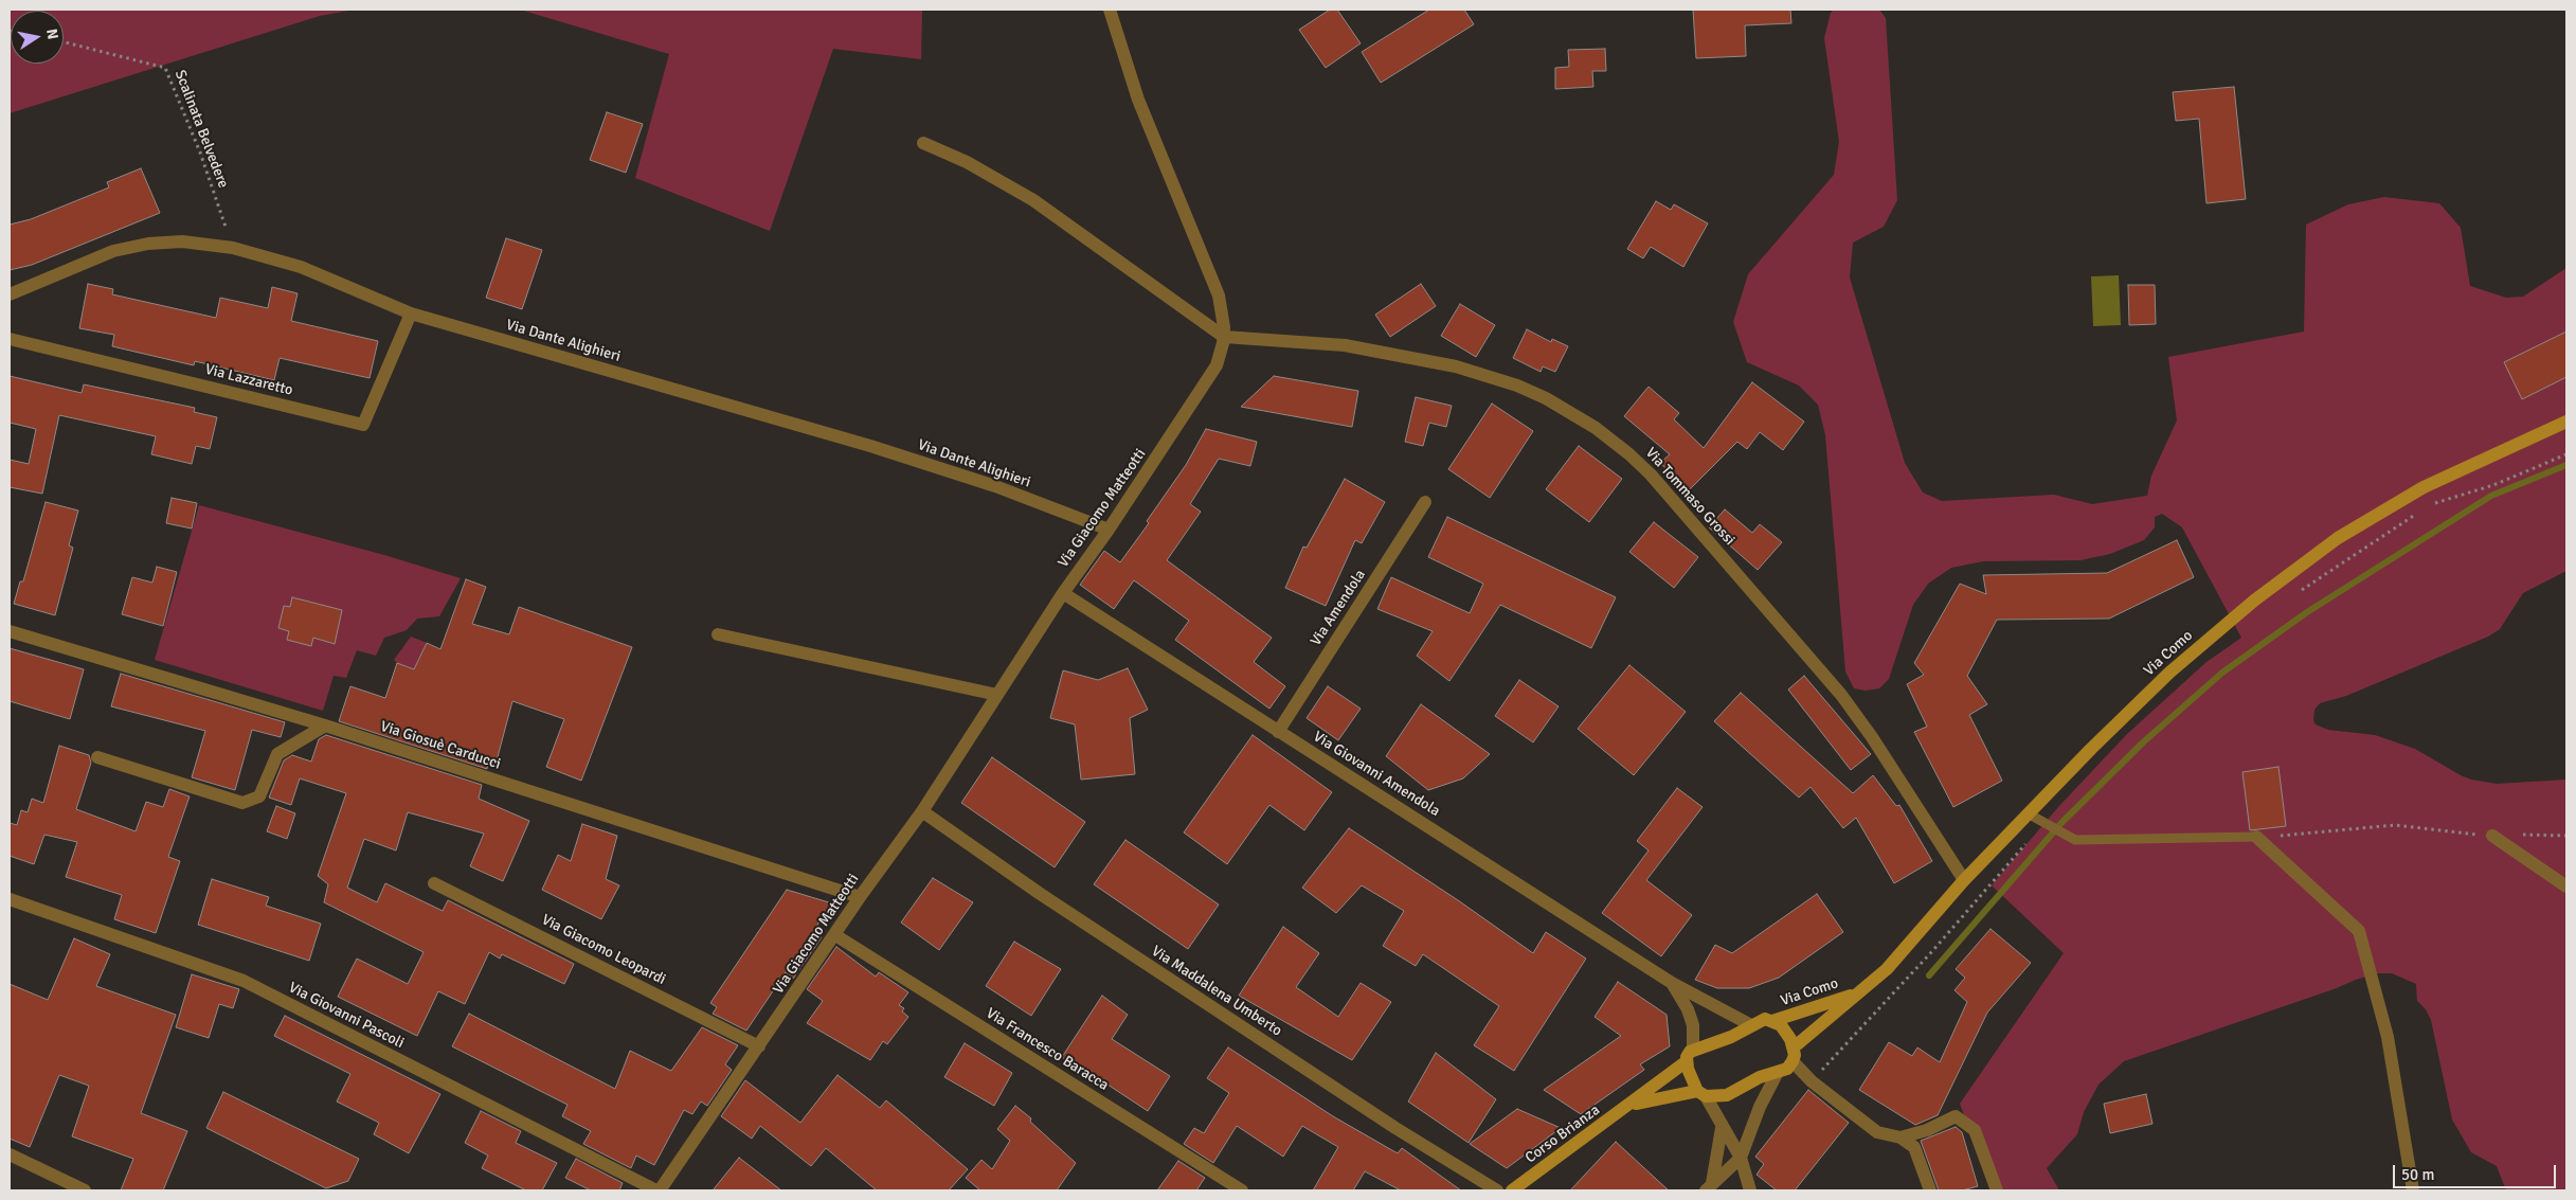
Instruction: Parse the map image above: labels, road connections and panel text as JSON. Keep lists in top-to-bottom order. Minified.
{"streets":{"main road":["Via Como","Corso Brianza"],"street":["Via Dante Alighieri","Via Lazzaretto","Via Tommaso Grossi","Via Giacomo Matteotti","Via Amendola","Via Giosuè Carducci","Via Giovanni Amendola","Via Giacomo Leopardi","Via Maddalena Umberto","Via Giovanni Pascoli","Via Francesco Baracca"],"path":["Scalinata Belvedere"]},"crossings":[["Scalinata Belvedere","Via Dante Alighieri"],["Via Dante Alighieri","Via Lazzaretto"],["Via Dante Alighieri","Via Giacomo Matteotti"],["Via Tommaso Grossi","Via Giacomo Matteotti"],["Via Tommaso Grossi","Via Como"],["Via Giacomo Matteotti","Via Giosuè Carducci"],["Via Giacomo Matteotti","Via Giovanni Amendola"],["Via Giacomo Matteotti","Via Giacomo Leopardi"],["Via Giacomo Matteotti","Via Maddalena Umberto"],["Via Giacomo Matteotti","Via Giovanni Pascoli"],["Via Giacomo Matteotti","Via Francesco Baracca"],["Via Amendola","Via Giovanni Amendola"],["Via Como","Via Giovanni Amendola"],["Via Como","Corso Brianza"],["Via Giovanni Amendola","Corso Brianza"]],"scale_bar":"50 m","north":"right"}
